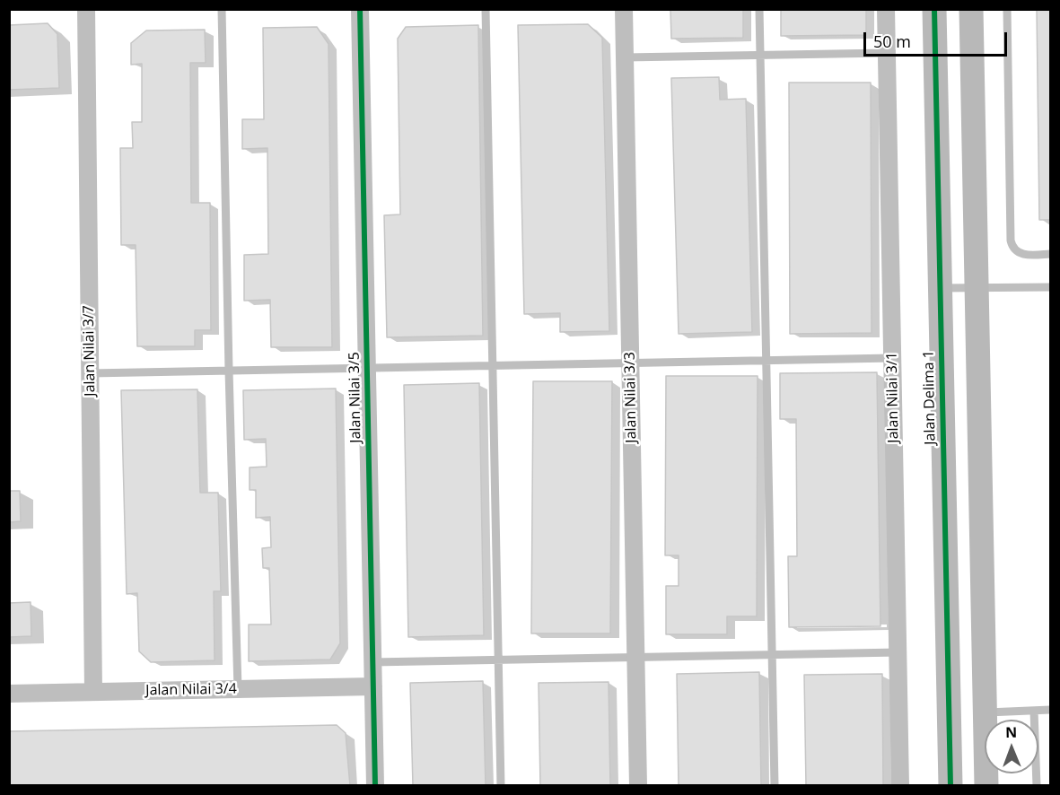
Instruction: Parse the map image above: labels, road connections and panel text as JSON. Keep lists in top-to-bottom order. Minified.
{"streets":{"street":["Jalan Nilai 3/7","Jalan Nilai 3/5","Jalan Nilai 3/3","Jalan Nilai 3/1","Jalan Delima 1","Jalan Nilai 3/4"]},"crossings":[["Jalan Nilai 3/7","Jalan Nilai 3/4"],["Jalan Nilai 3/5","Jalan Nilai 3/4"]],"scale_bar":"50 m","north":"top"}
